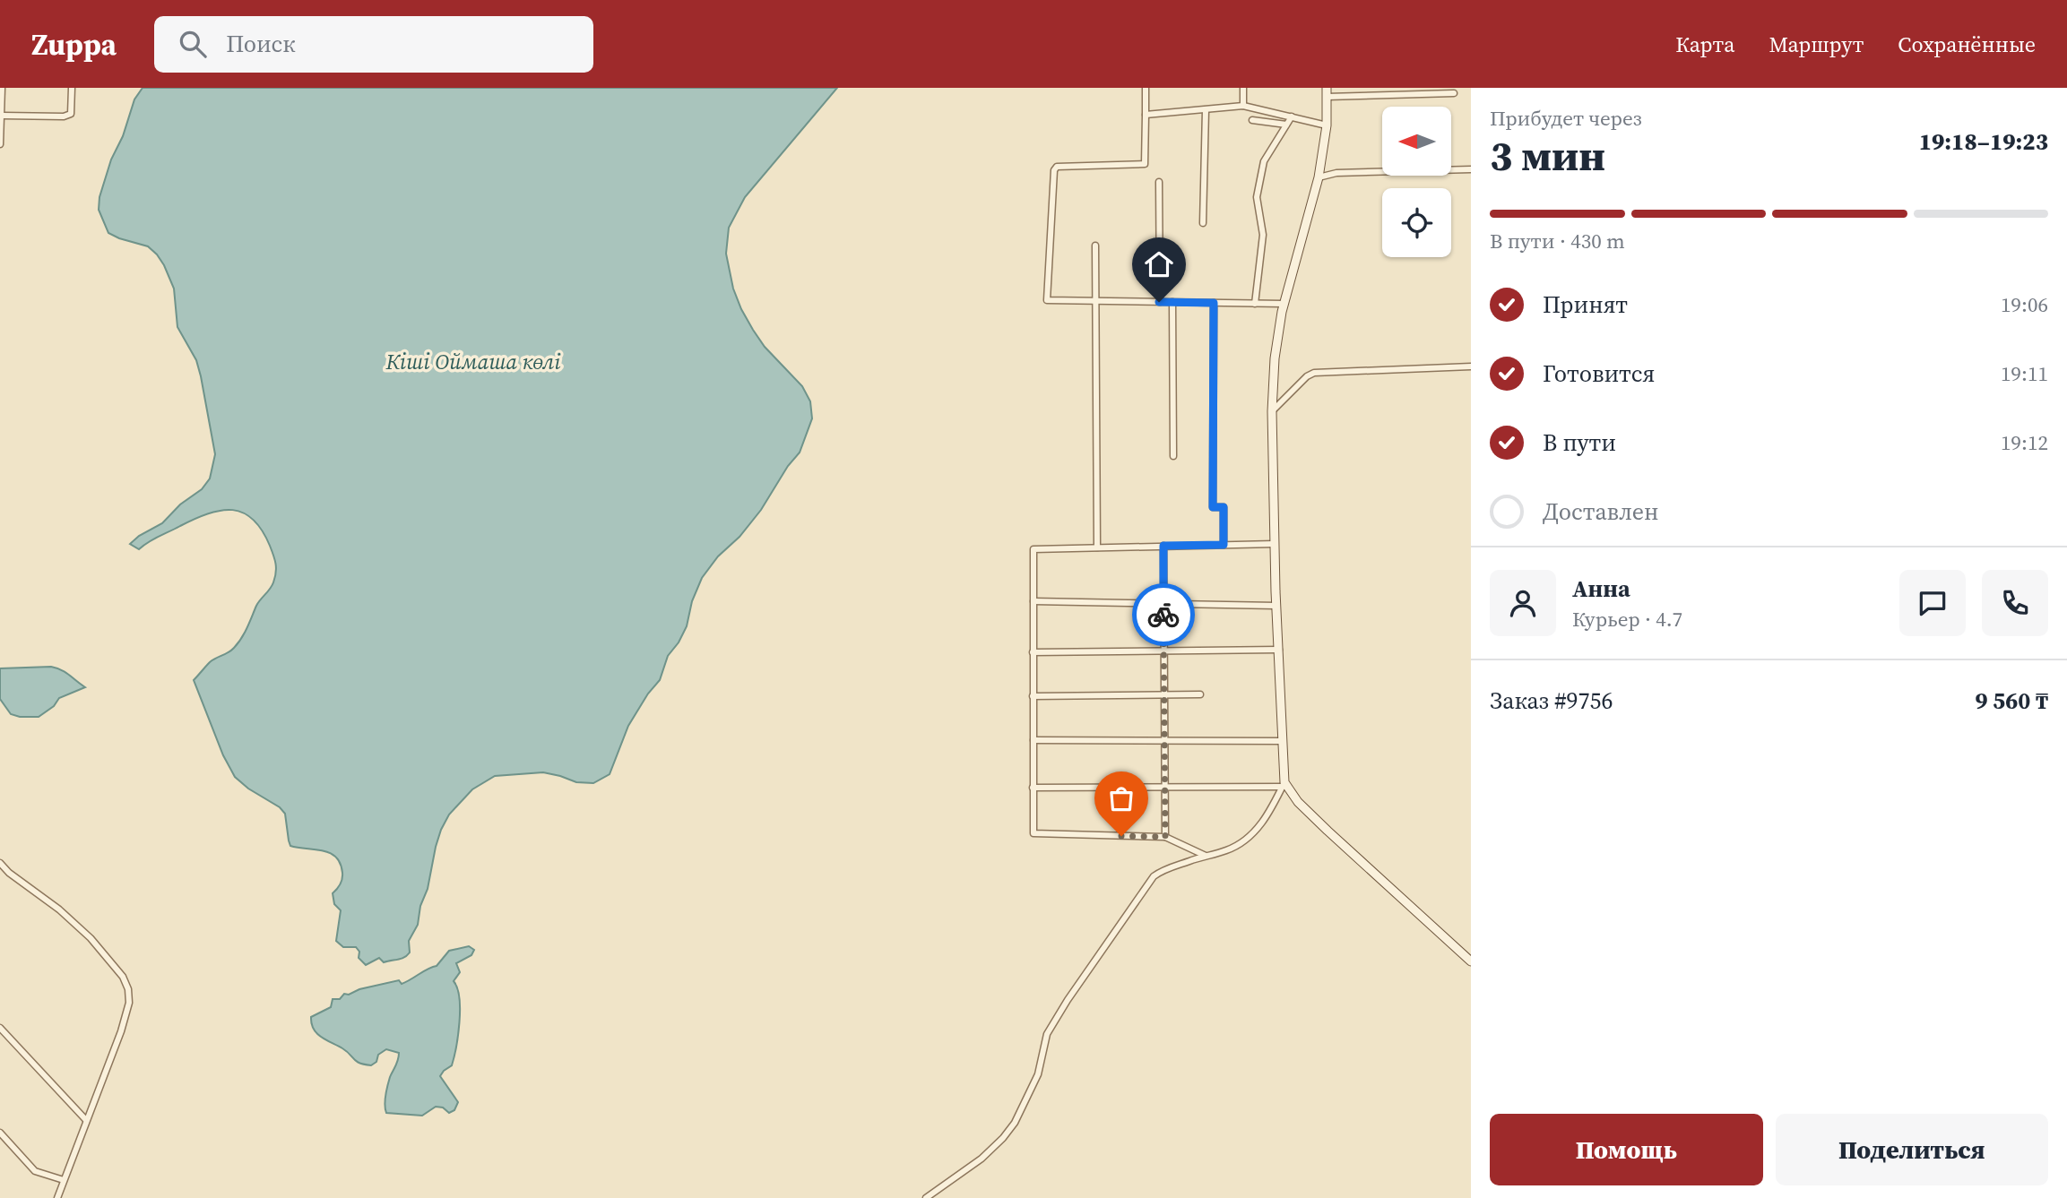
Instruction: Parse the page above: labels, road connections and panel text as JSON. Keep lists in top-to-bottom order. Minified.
{"water":["Кіші Оймаша көлi"],"north":"left","page":{"header":"Zuppa","search":"Поиск","nav":["Карта","Маршрут","Сохранённые"],"heading":["3 мин","Прибудет через","19:18–19:23"],"panel":["Анна","Курьер · 4.7","Заказ #9756","9 560 ₸"],"bar":"В пути · 430 m","list":[["Принят","19:06"],["Готовится","19:11"],["В пути","19:12"],"Доставлен"],"buttons":["Помощь","Поделиться"]}}
